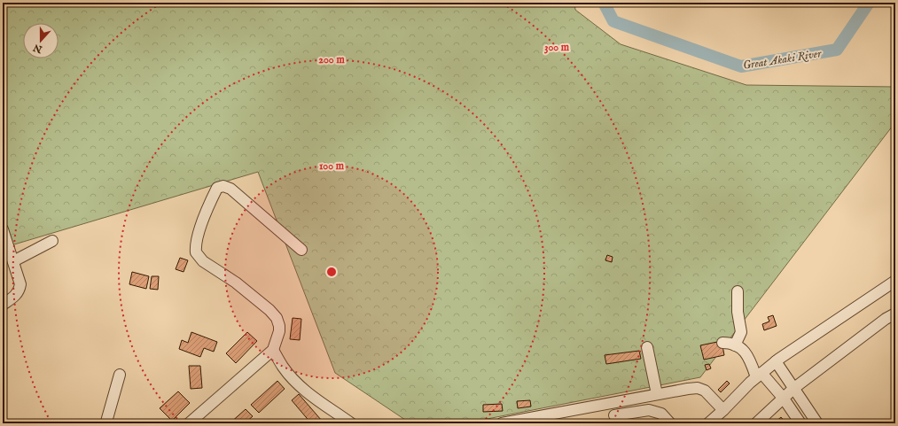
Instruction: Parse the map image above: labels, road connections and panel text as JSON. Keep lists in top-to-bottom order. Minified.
{"water":["Great Akaki River"],"north":"bottom","rings":["300 m","200 m","100 m"]}
